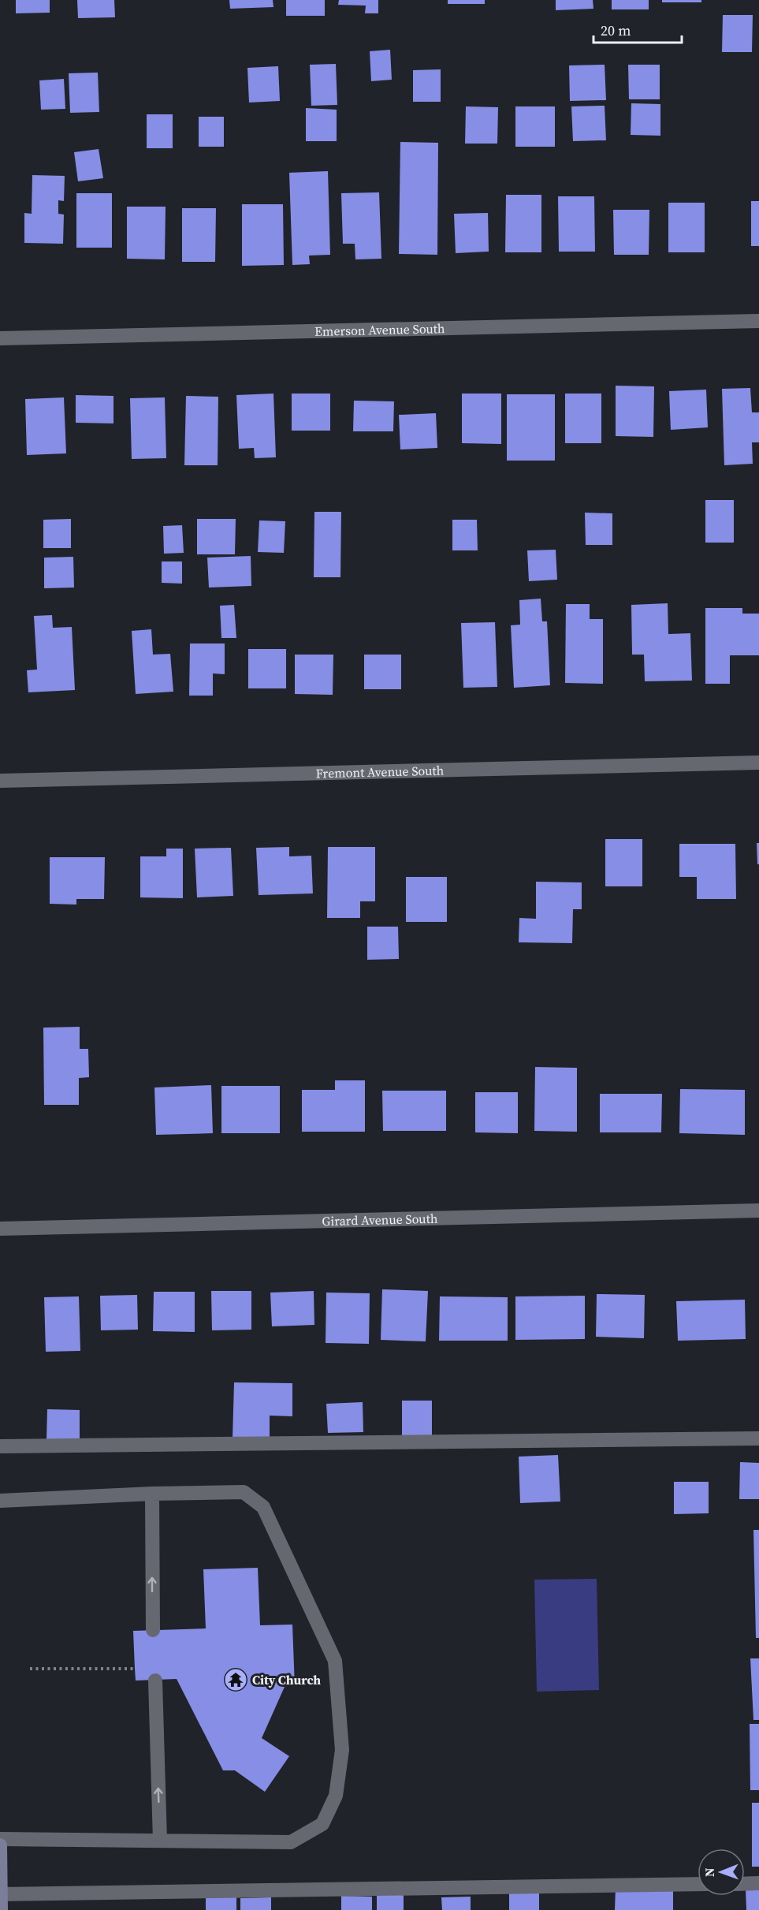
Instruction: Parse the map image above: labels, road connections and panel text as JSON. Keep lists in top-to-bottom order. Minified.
{"streets":{"street":["Emerson Avenue South","Fremont Avenue South","Girard Avenue South"]},"places":{"temple":["City Church"]},"scale_bar":"20 m","north":"left"}
